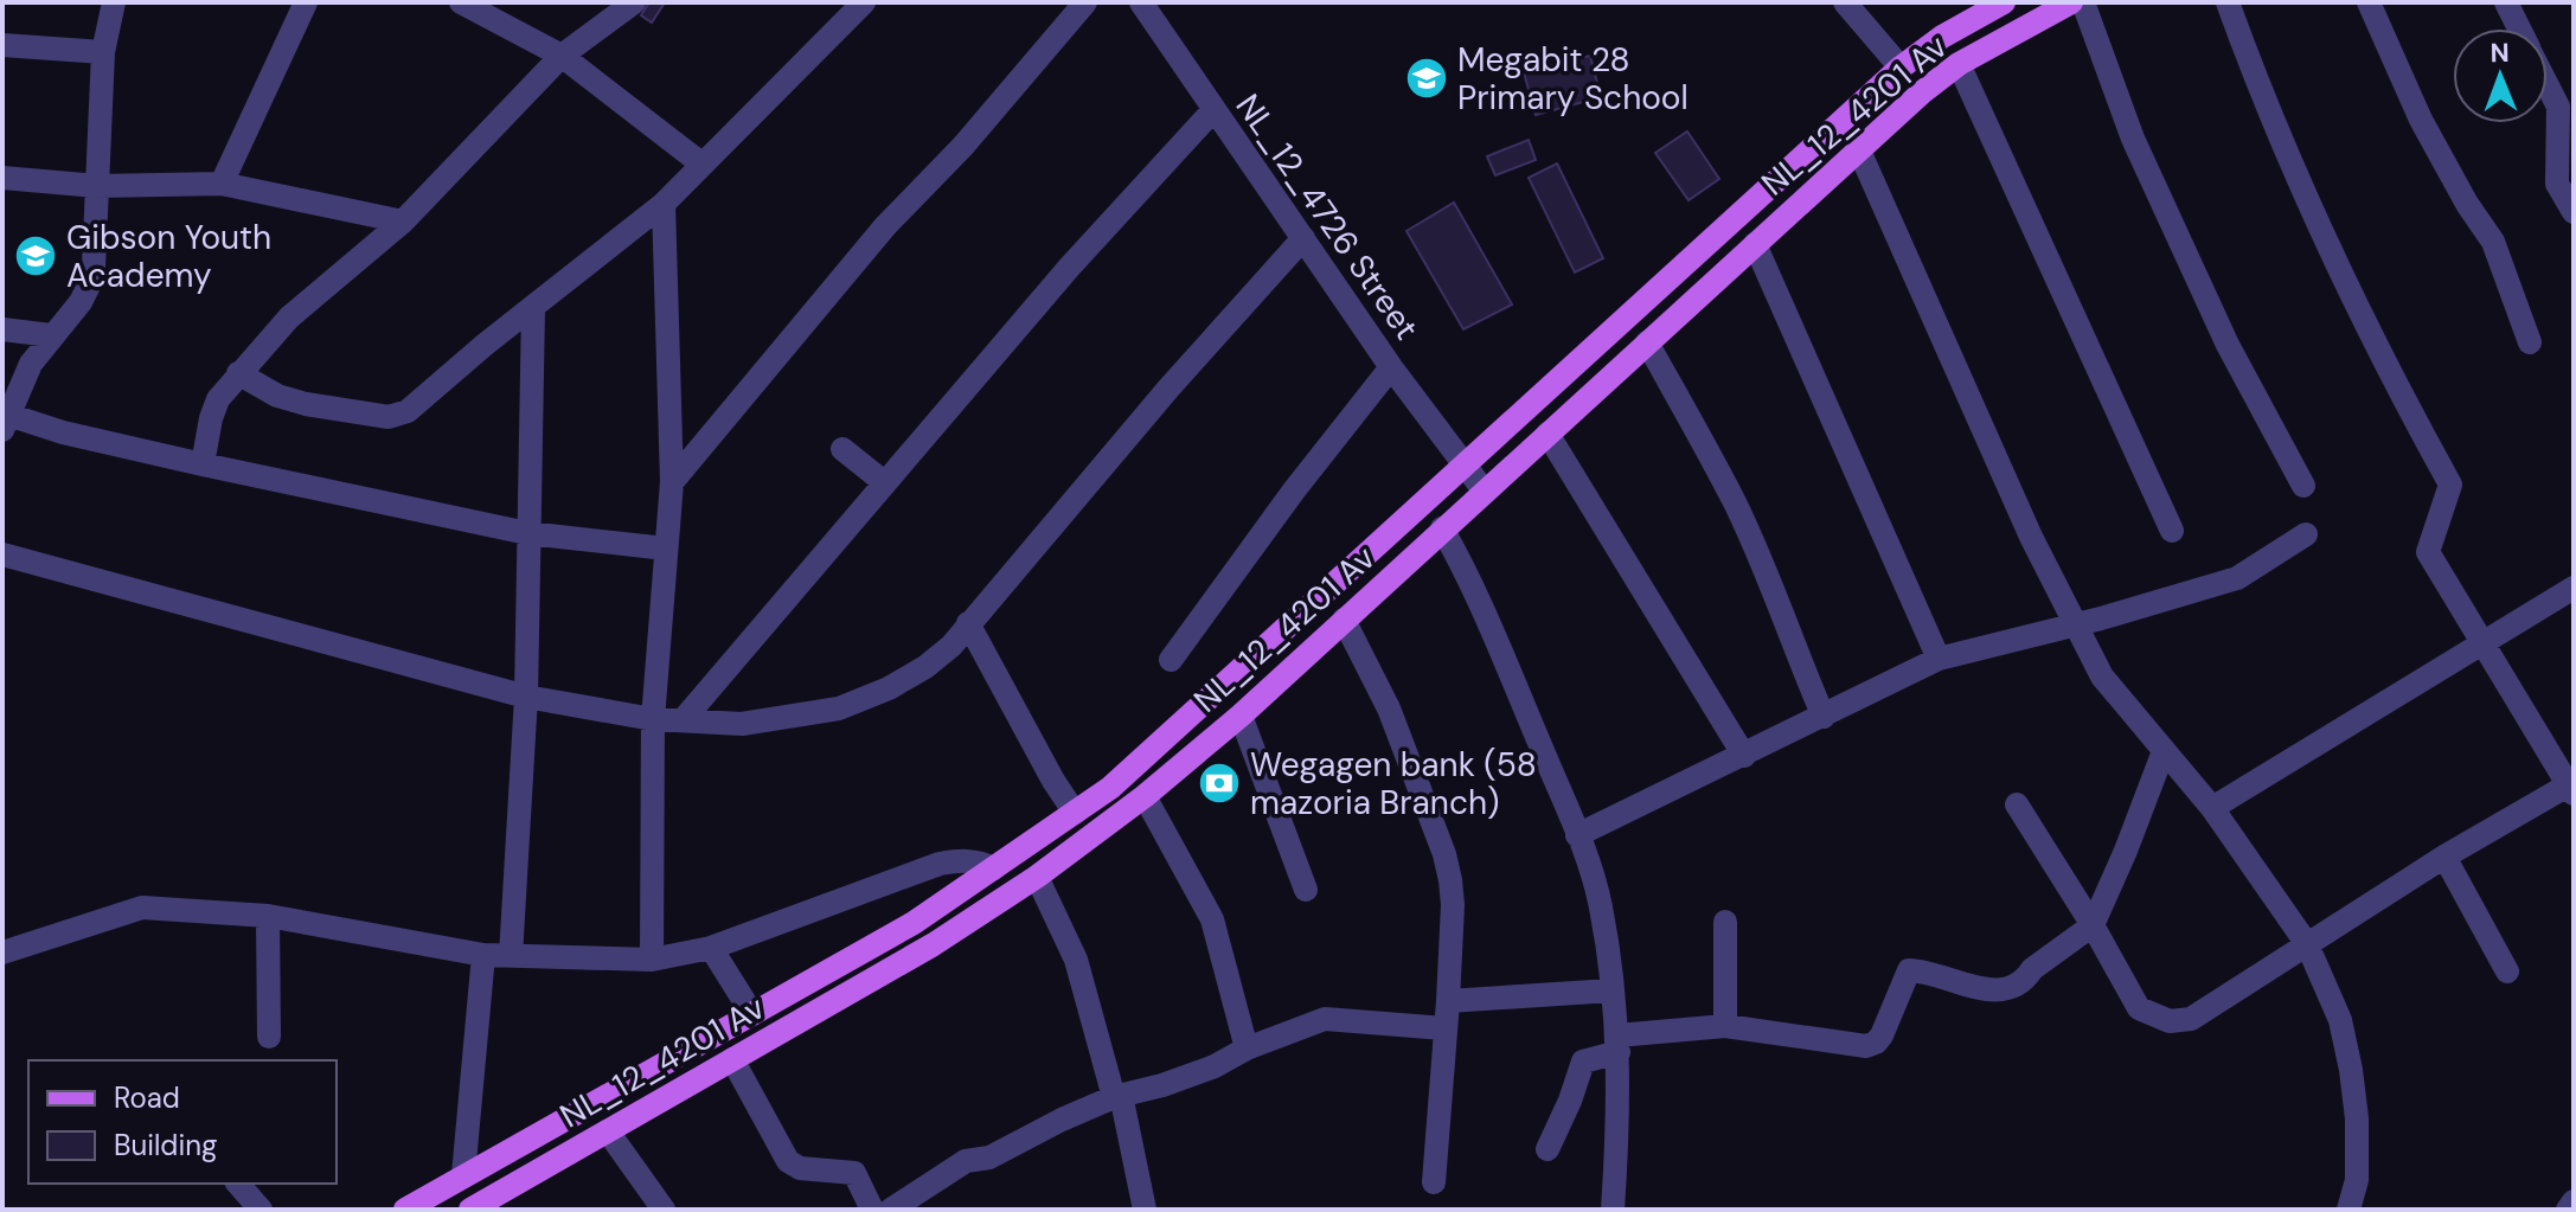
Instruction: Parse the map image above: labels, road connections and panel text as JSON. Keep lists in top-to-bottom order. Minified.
{"streets":{"main road":["NL_12_4201 Av"],"street":["NL_12_4726 Street"]},"crossings":[["NL_12_4201 Av","NL_12_4726 Street"]],"places":{"school or university":["Megabit 28 Primary School","Gibson Youth Academy"],"bank":["Wegagen bank (58 mazoria Branch)"]},"legend":["Road","Building"],"north":"top"}
